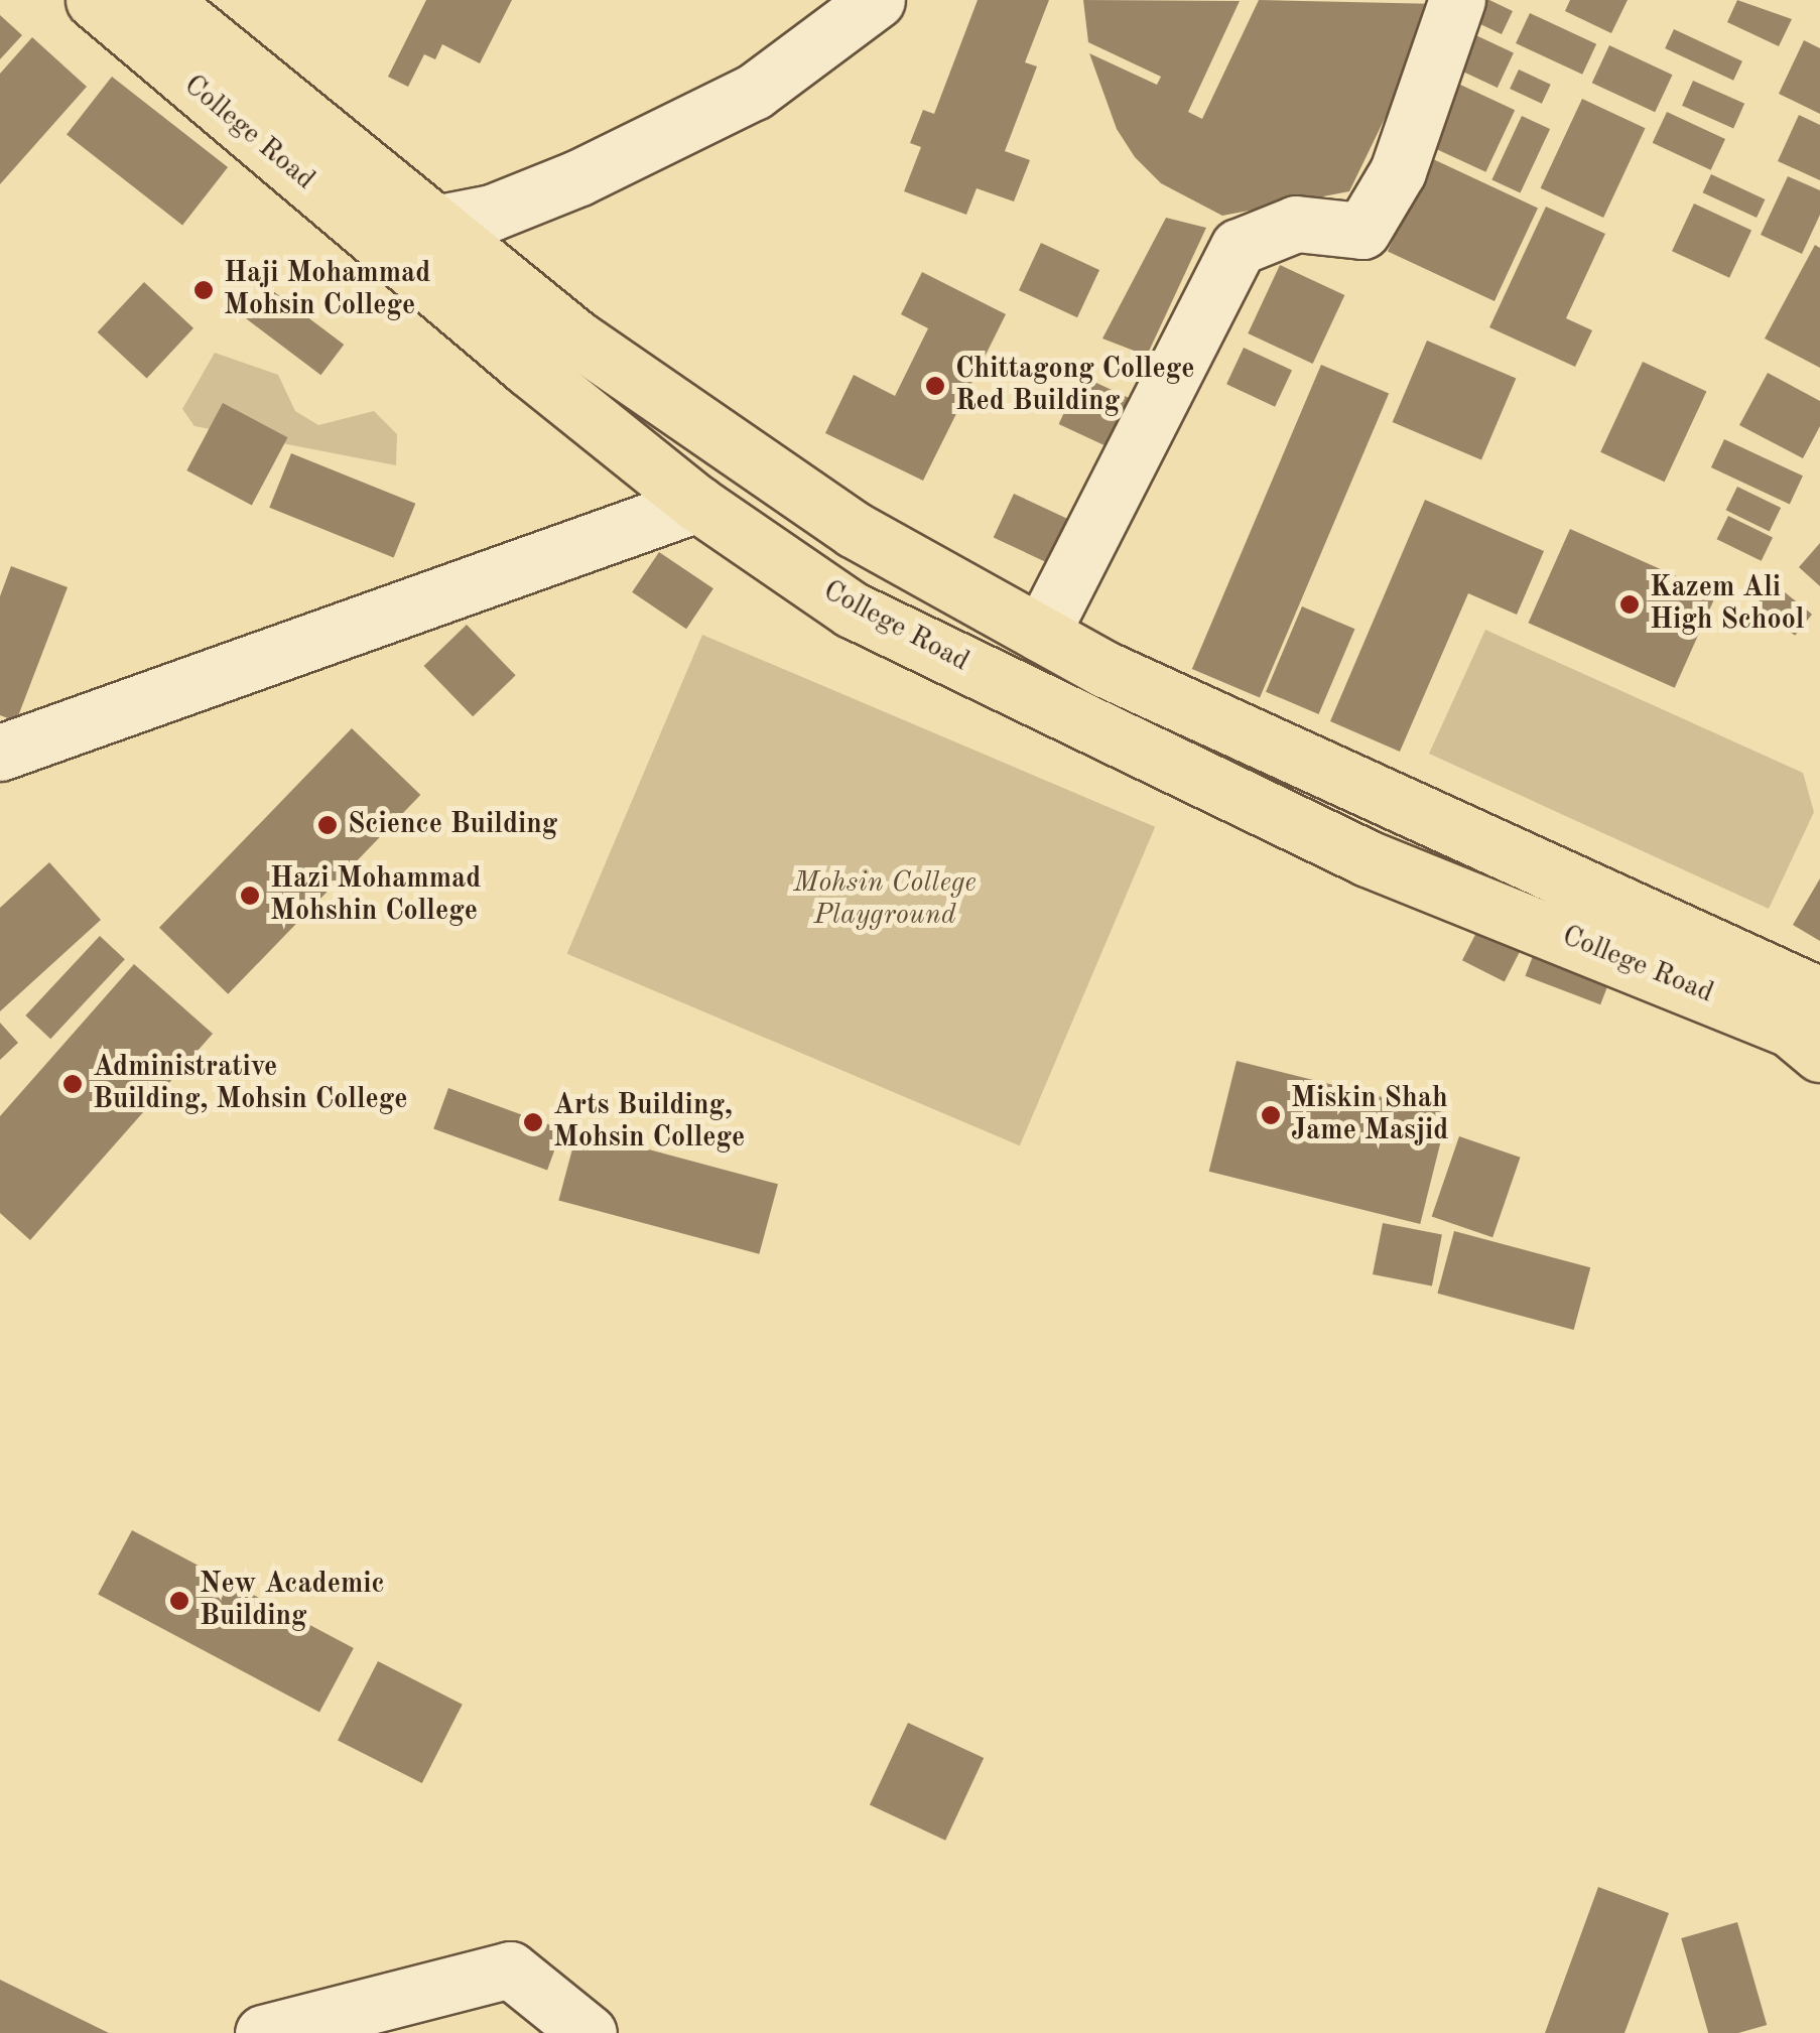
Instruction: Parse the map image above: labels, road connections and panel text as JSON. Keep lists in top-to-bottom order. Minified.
{"streets":{"main road":["College Road"]},"parks":["Mohsin College Playground"],"places":["Haji Mohammad Mohsin College","Chittagong College Red Building","Kazem Ali High School","Science Building","Hazi Mohammad Mohshin College","Administrative Building, Mohsin College","Miskin Shah Jame Masjid","Arts Building, Mohsin College","New Academic Building"]}
